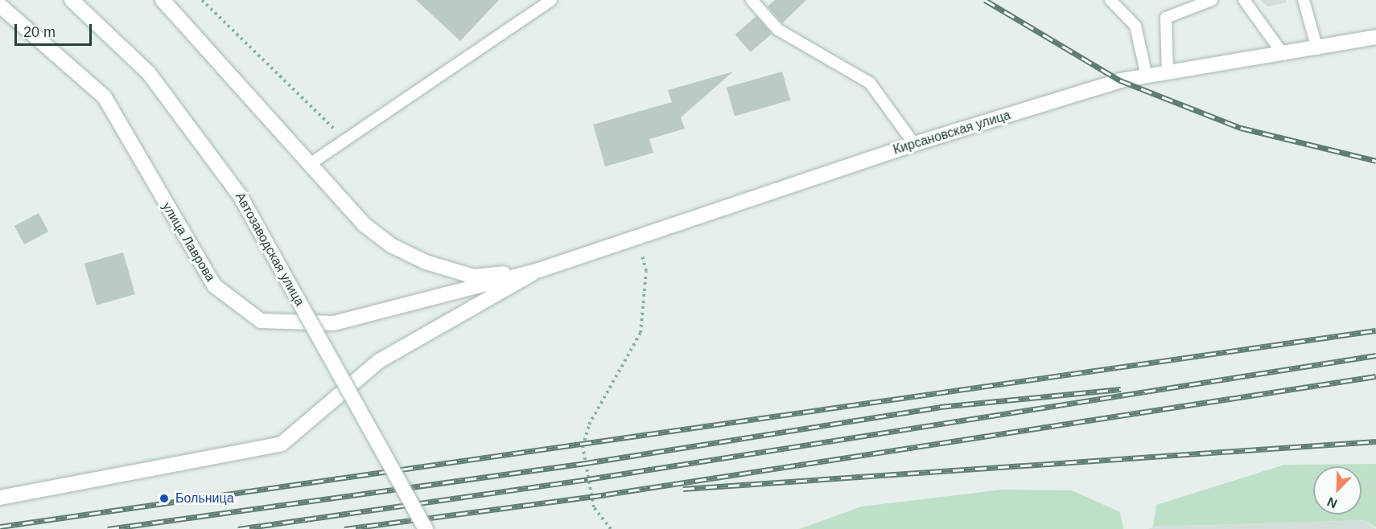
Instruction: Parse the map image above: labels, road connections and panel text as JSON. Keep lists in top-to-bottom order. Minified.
{"streets":{"main road":["Кирсановская улица","улица Лаврова","Автозаводская улица"]},"crossings":[["Кирсановская улица","улица Лаврова"]],"places":["Больница"],"scale_bar":"20 m","north":"bottom left"}
